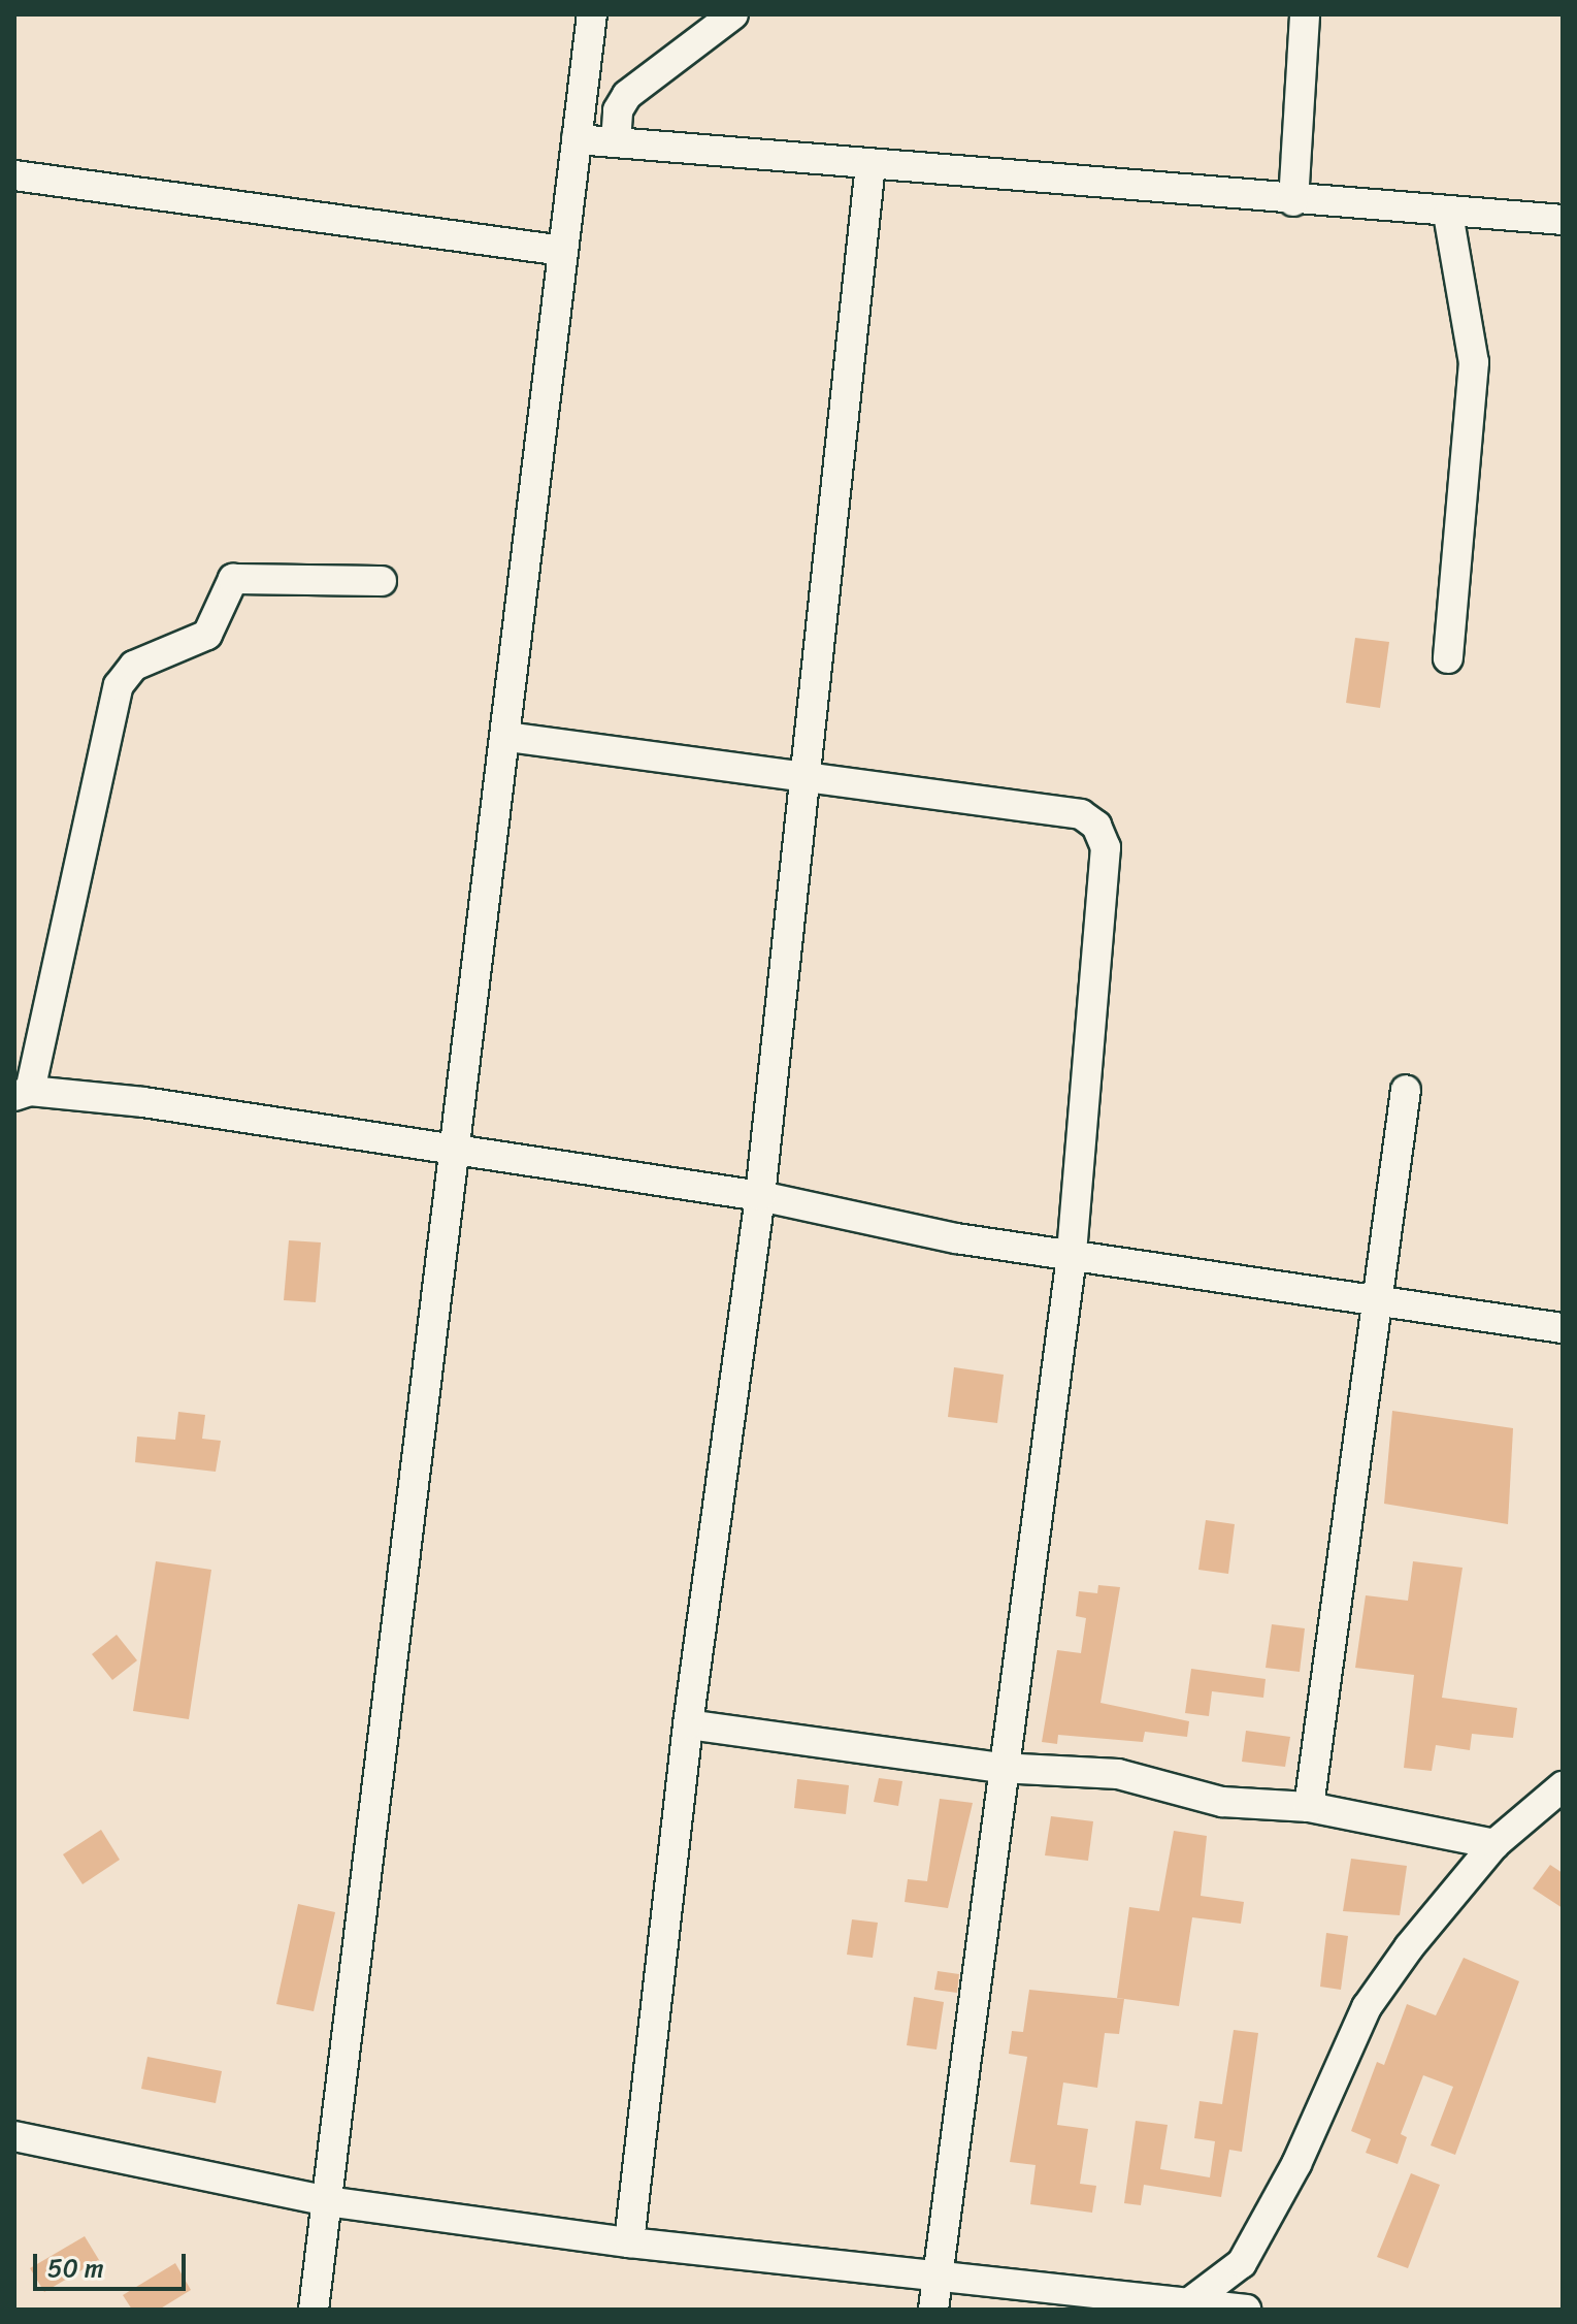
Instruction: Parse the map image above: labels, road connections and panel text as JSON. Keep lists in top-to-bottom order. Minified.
{"scale_bar":"50 m"}
